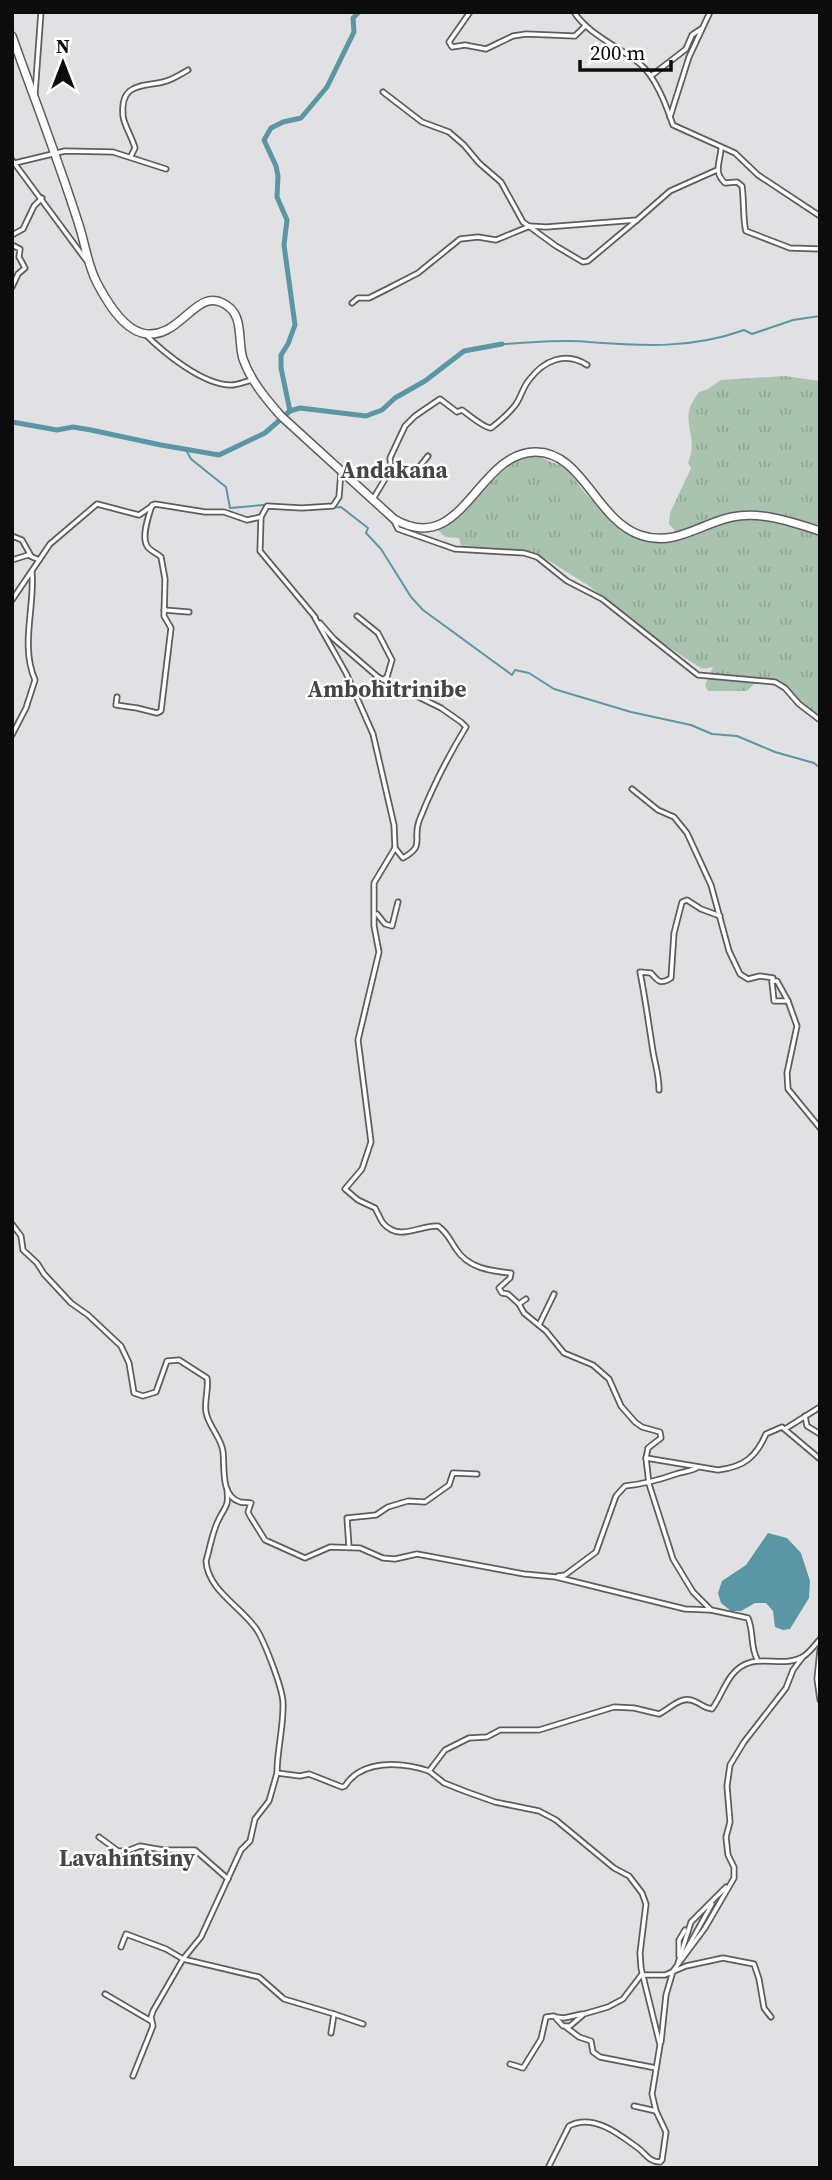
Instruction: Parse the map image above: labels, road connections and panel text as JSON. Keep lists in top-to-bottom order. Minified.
{"districts":["Andakana","Ambohitrinibe","Lavahintsiny"],"scale_bar":"200 m","north":"top"}
